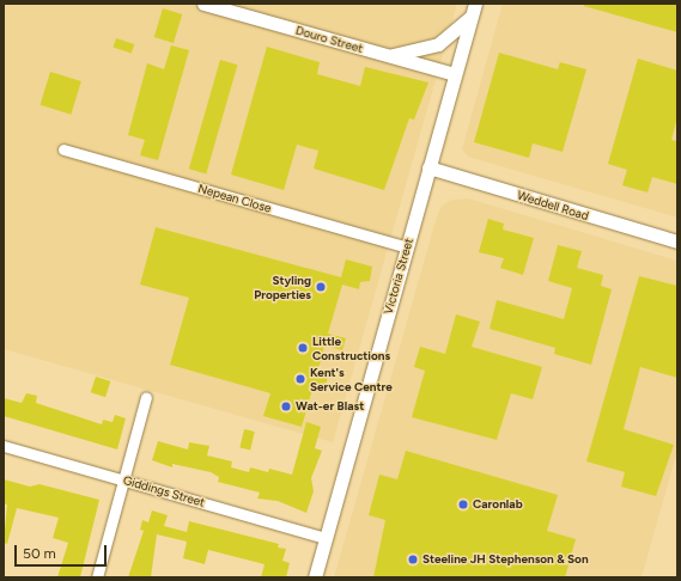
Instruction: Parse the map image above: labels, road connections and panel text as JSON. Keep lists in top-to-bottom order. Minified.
{"streets":{"street":["Douro Street","Nepean Close","Weddell Road","Victoria Street","Giddings Street"]},"crossings":[["Douro Street","Victoria Street"],["Nepean Close","Victoria Street"],["Weddell Road","Victoria Street"],["Victoria Street","Giddings Street"]],"places":["Styling Properties","Little Constructions","Kent's Service Centre","Wat-er Blast","Caronlab","Steeline JH Stephenson & Son"],"scale_bar":"50 m"}
